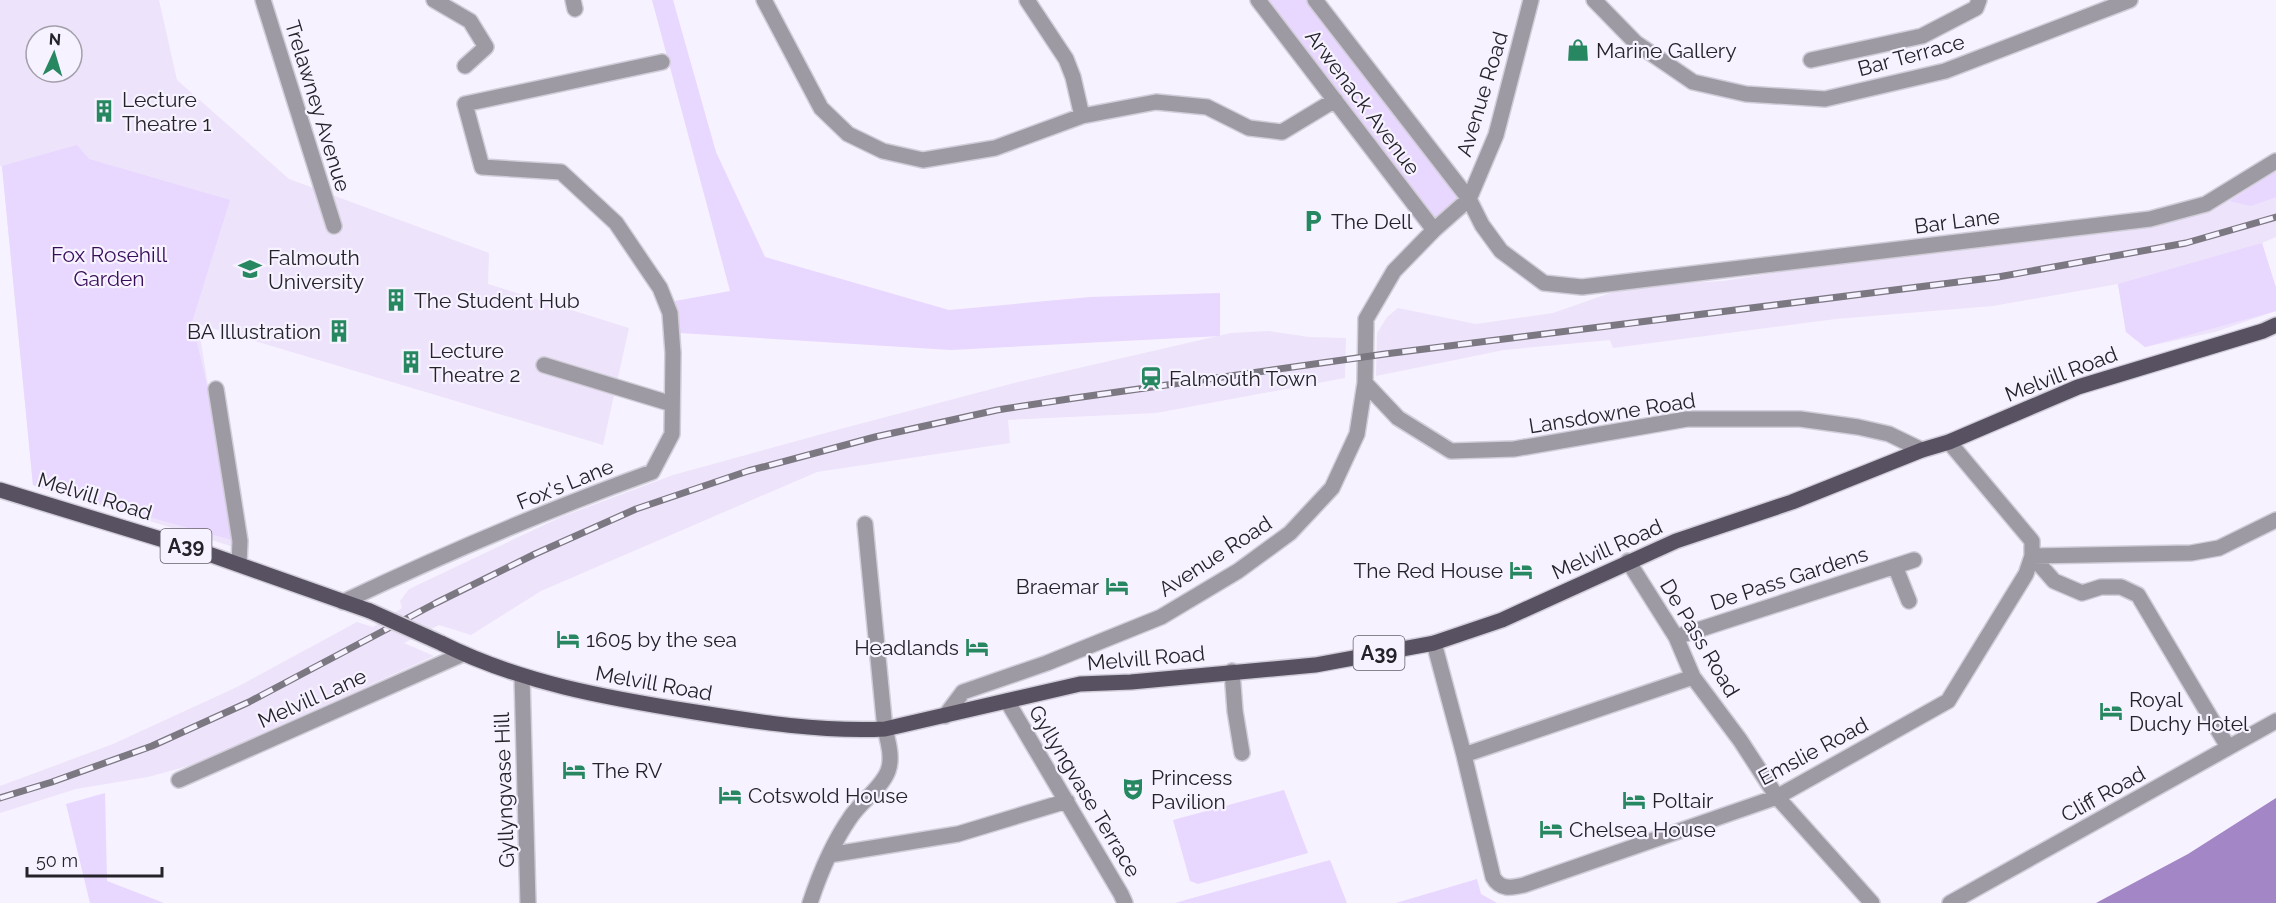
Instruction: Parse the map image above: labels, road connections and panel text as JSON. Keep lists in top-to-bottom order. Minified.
{"streets":{"main road":["Melvill Road","A39"],"street":["Bar Terrace","Avenue Road","Arwenack Avenue","Trelawney Avenue","Bar Lane","Lansdowne Road","Fox's Lane","De Pass Gardens","De Pass Road","Melvill Lane","Emslie Road","Gyllyngvase Hill","Gyllyngvase Terrace","Cliff Road"]},"crossings":[["Avenue Road","Arwenack Avenue"],["Avenue Road","Melvill Road"],["Avenue Road","Lansdowne Road"],["Arwenack Avenue","Bar Lane"],["Melvill Road","Lansdowne Road"],["Melvill Road","Fox's Lane"],["Melvill Road","De Pass Road"],["Melvill Road","Melvill Lane"],["Melvill Road","Emslie Road"],["Melvill Road","Gyllyngvase Hill"],["Melvill Road","Gyllyngvase Terrace"],["De Pass Gardens","De Pass Road"],["De Pass Road","Emslie Road"]],"parks":["Fox Rosehill Garden"],"places":{"shop":["Marine Gallery"],"building":["Lecture Theatre 1","The Student Hub","BA Illustration","Lecture Theatre 2"],"parking":["The Dell"],"school or university":["Falmouth University"],"station":["Falmouth Town"],"hotel":["The Red House","Braemar","1605 by the sea","Headlands","Royal Duchy Hotel","The RV","Cotswold House","Poltair","Chelsea House"],"theatre":["Princess Pavilion"]},"scale_bar":"50 m","north":"top"}
